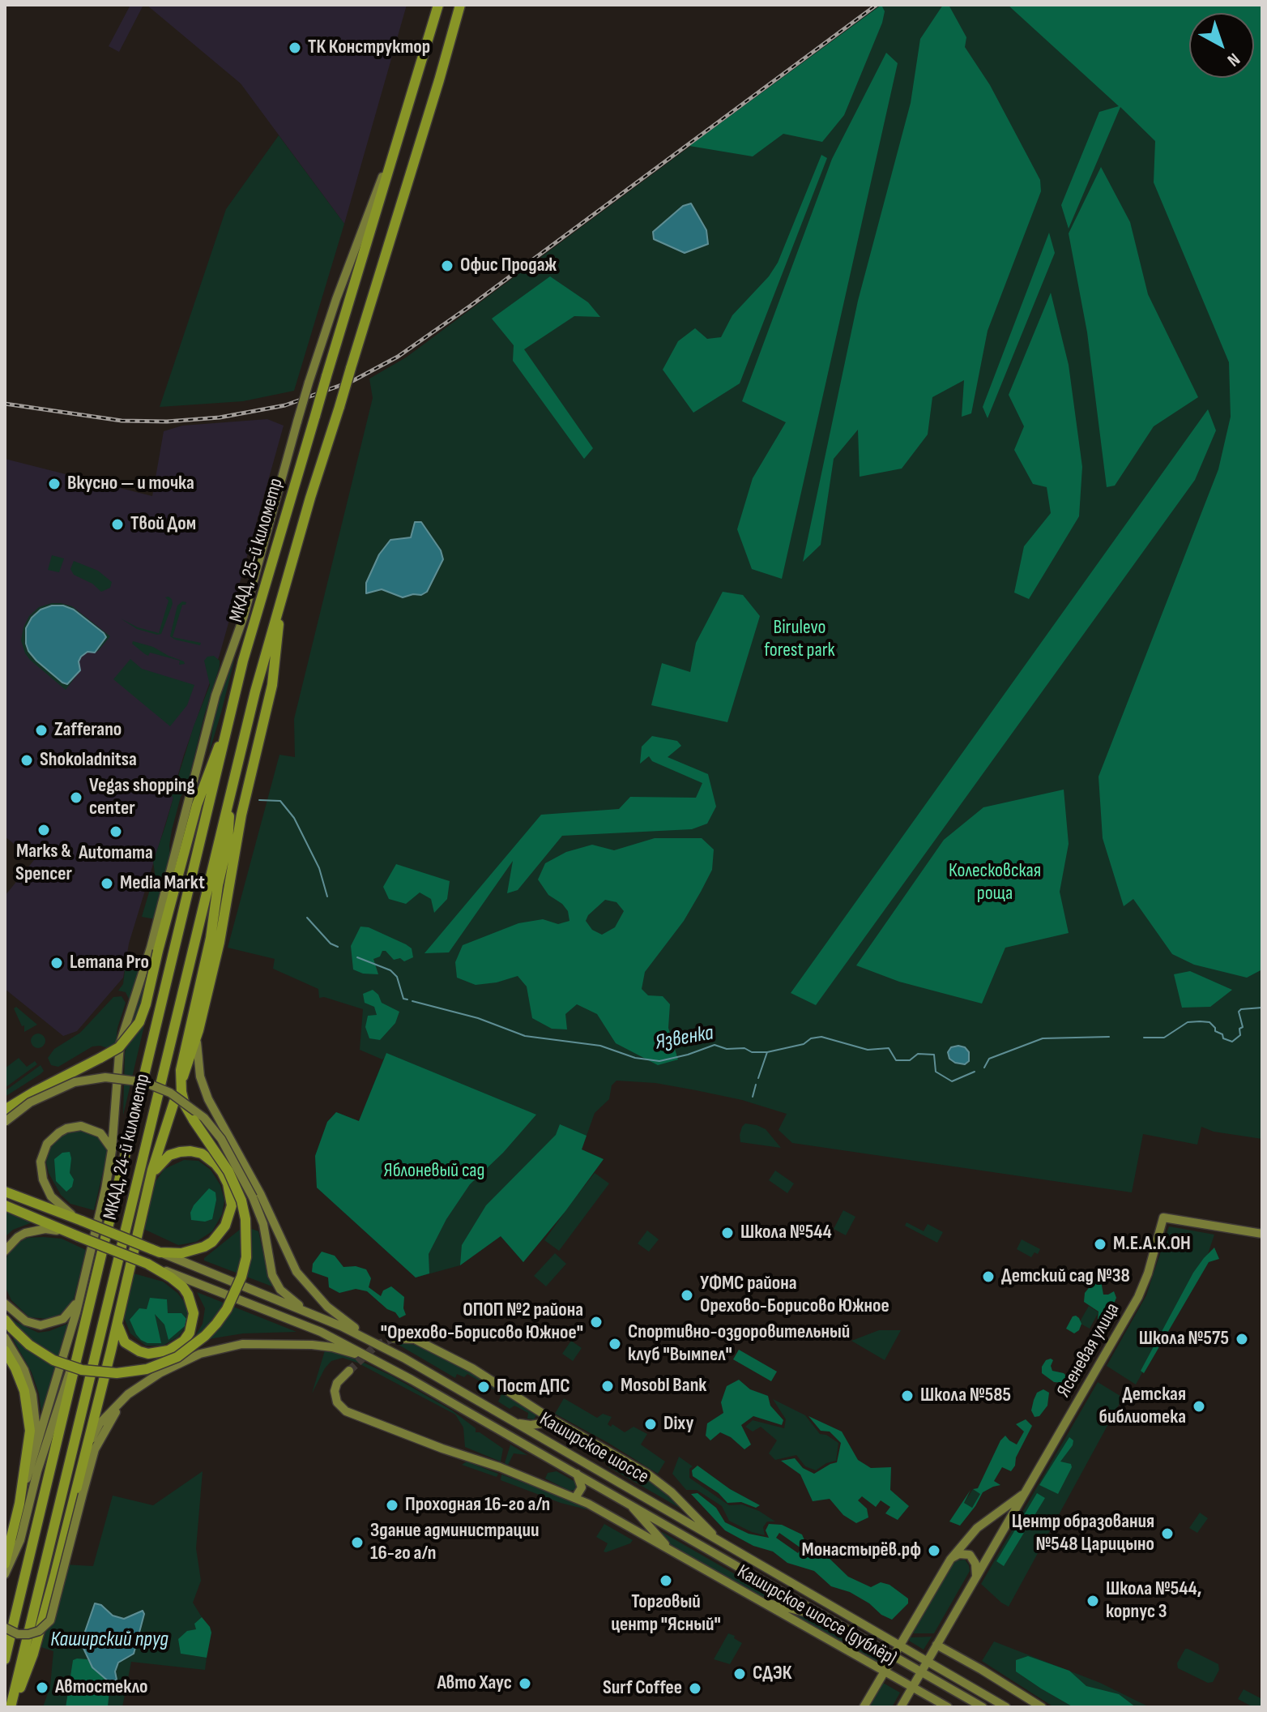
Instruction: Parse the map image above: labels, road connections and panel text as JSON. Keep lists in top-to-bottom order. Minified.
{"streets":{"highway":["МКАД, 25-й километр","МКАД, 24-й километр","Каширское шоссе"],"main road":["Ясеневая улица","Каширское шоссе (дублёр)"]},"crossings":[["МКАД, 25-й километр","МКАД, 24-й километр"],["Ясеневая улица","Каширское шоссе"],["Ясеневая улица","Каширское шоссе (дублёр)"]],"water":["Язвенка","Каширский пруд"],"parks":["Birulevo forest park","Колесковская роща","Яблоневый сад"],"places":["ТК Конструктор","Офис Продаж","Вкусно — и точка","Твой Дом","Zafferano","Shokoladnitsa","Vegas shopping center","Marks & Spencer","Automama","Мedia Мarkt","Lemana Pro","Школа №544","М.Е.А.К.ОН","Детский сад №38","УФМС района Орехово-Борисово Южное","ОПОП №2 района \"Орехово-Борисово Южное\"","Школа №575","Спортивно-оздоровительный клуб \"Вымпел\"","Mosobl Bank","Пост ДПС","Школа №585","Детская библиотека","Dixy","Проходная 16-го а/п","Центр образования №548 Царицыно","Здание администрации 16-го а/п","Монастырёв.рф","Торговый центр \"Ясный\"","Школа №544, корпус 3","СДЭК","Авто Хаус","Автостекло","Surf Coffee"],"north":"bottom right"}
